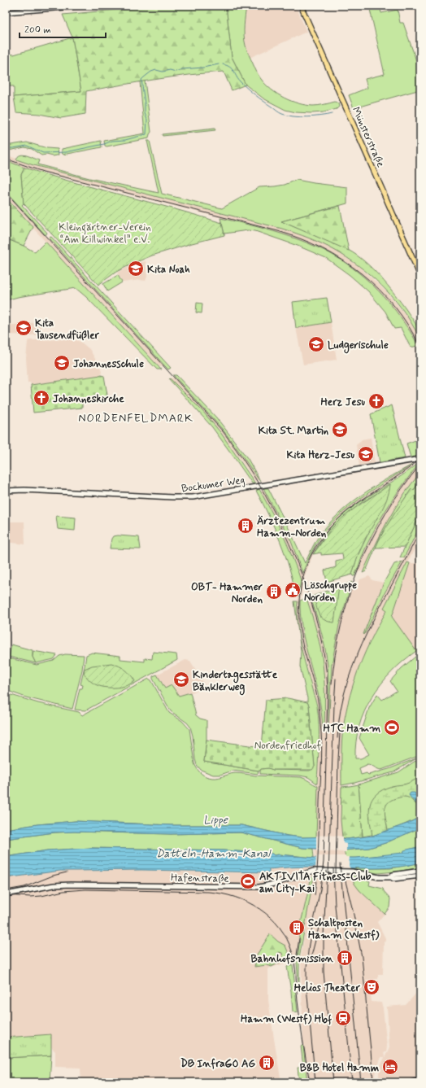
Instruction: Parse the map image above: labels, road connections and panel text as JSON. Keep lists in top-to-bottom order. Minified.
{"streets":{"main road":["Münsterstraße","Bockumer Weg","Hafenstraße"]},"districts":["NORDENFELDMARK"],"water":["Lippe","Datteln-Hamm-Kanal"],"parks":["Kleingärtner-Verein “Am Killwinkel” e.V.","Nordenfriedhof"],"places":{"school or university":["Kita Noah","Kita Tausendfüßler","Ludgerischule","Johannesschule","Kita St. Martin","Kita Herz-Jesu","Kindertagesstätte Bänklerweg"],"church":["Johanneskirche","Herz Jesu"],"building":["Ärztezentrum Hamm-Norden","OBT- Hammer Norden","Schaltposten Hamm (Westf)","Bahnhofsmission","DB InfraGO AG"],"public building":["Löschgruppe Norden"],"sports":["HTC Hamm","AKTIVITA Fitness-Club am City-Kai"],"theatre":["Helios Theater"],"station":["Hamm (Westf) Hbf"],"hotel":["B&B Hotel Hamm"]},"scale_bar":"200 m"}
